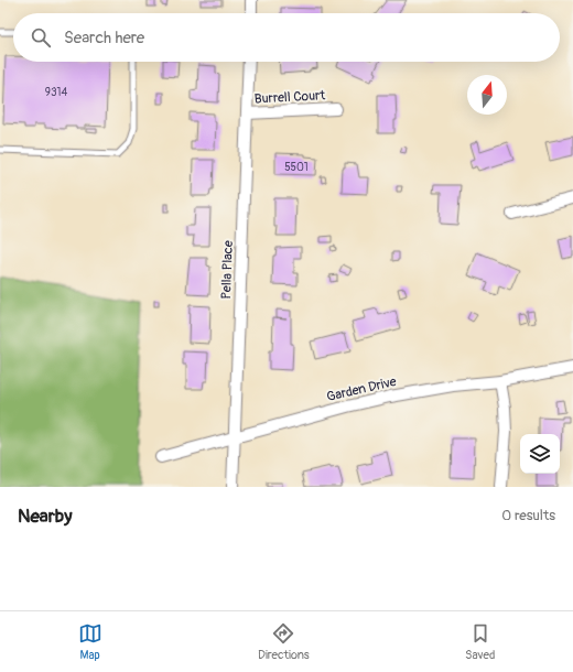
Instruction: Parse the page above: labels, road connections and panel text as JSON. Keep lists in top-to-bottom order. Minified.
{"streets":{"street":["Burrell Court","Pella Place","Garden Drive"]},"crossings":[["Burrell Court","Pella Place"],["Pella Place","Garden Drive"]],"house_numbers":["9314","5501"],"north":"top","page":{"search":"Search here","heading":["Nearby","0 results"],"nav":["Map","Directions","Saved"]}}
